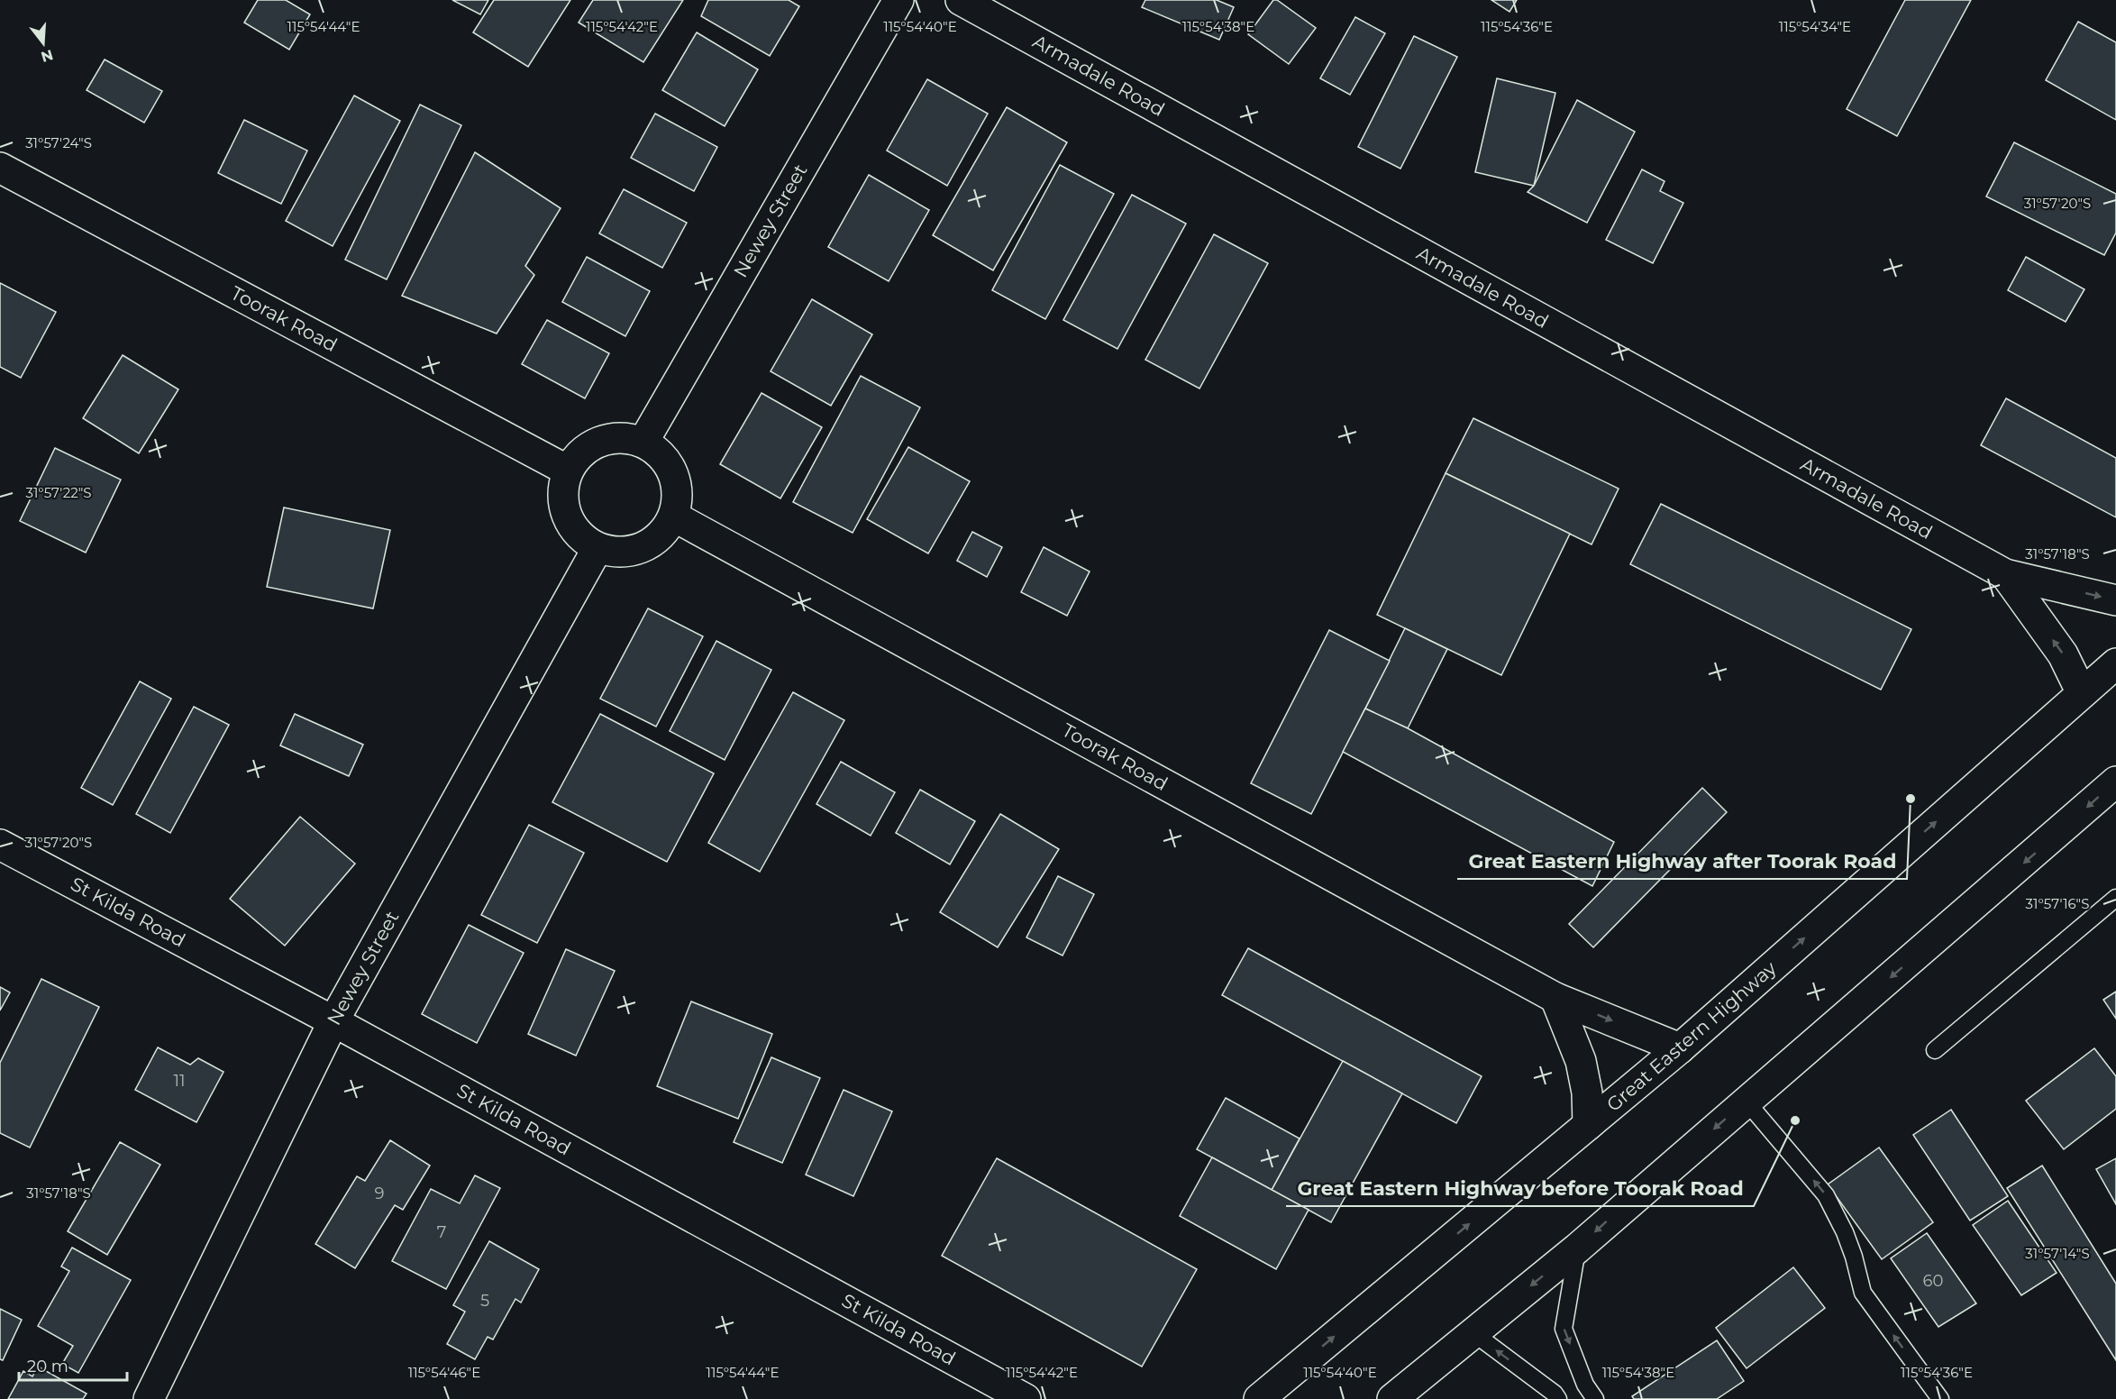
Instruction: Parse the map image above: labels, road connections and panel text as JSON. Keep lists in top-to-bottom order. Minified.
{"streets":{"main road":["Armadale Road","Newey Street","Toorak Road","St Kilda Road","Great Eastern Highway"]},"crossings":[["Armadale Road","Great Eastern Highway"],["Newey Street","Toorak Road"],["Newey Street","St Kilda Road"],["Toorak Road","Great Eastern Highway"]],"places":["Great Eastern Highway after Toorak Road","Great Eastern Highway before Toorak Road"],"house_numbers":["11","9","7","60","5"],"scale_bar":"20 m","north":"bottom","coordinates":["115°54'44\"E","115°54'42\"E","115°54'40\"E","115°54'38\"E","115°54'36\"E","115°54'34\"E","31°57'24\"S","31°57'20\"S","31°57'22\"S","31°57'18\"S","31°57'16\"S","31°57'14\"S","115°54'46\"E"]}
